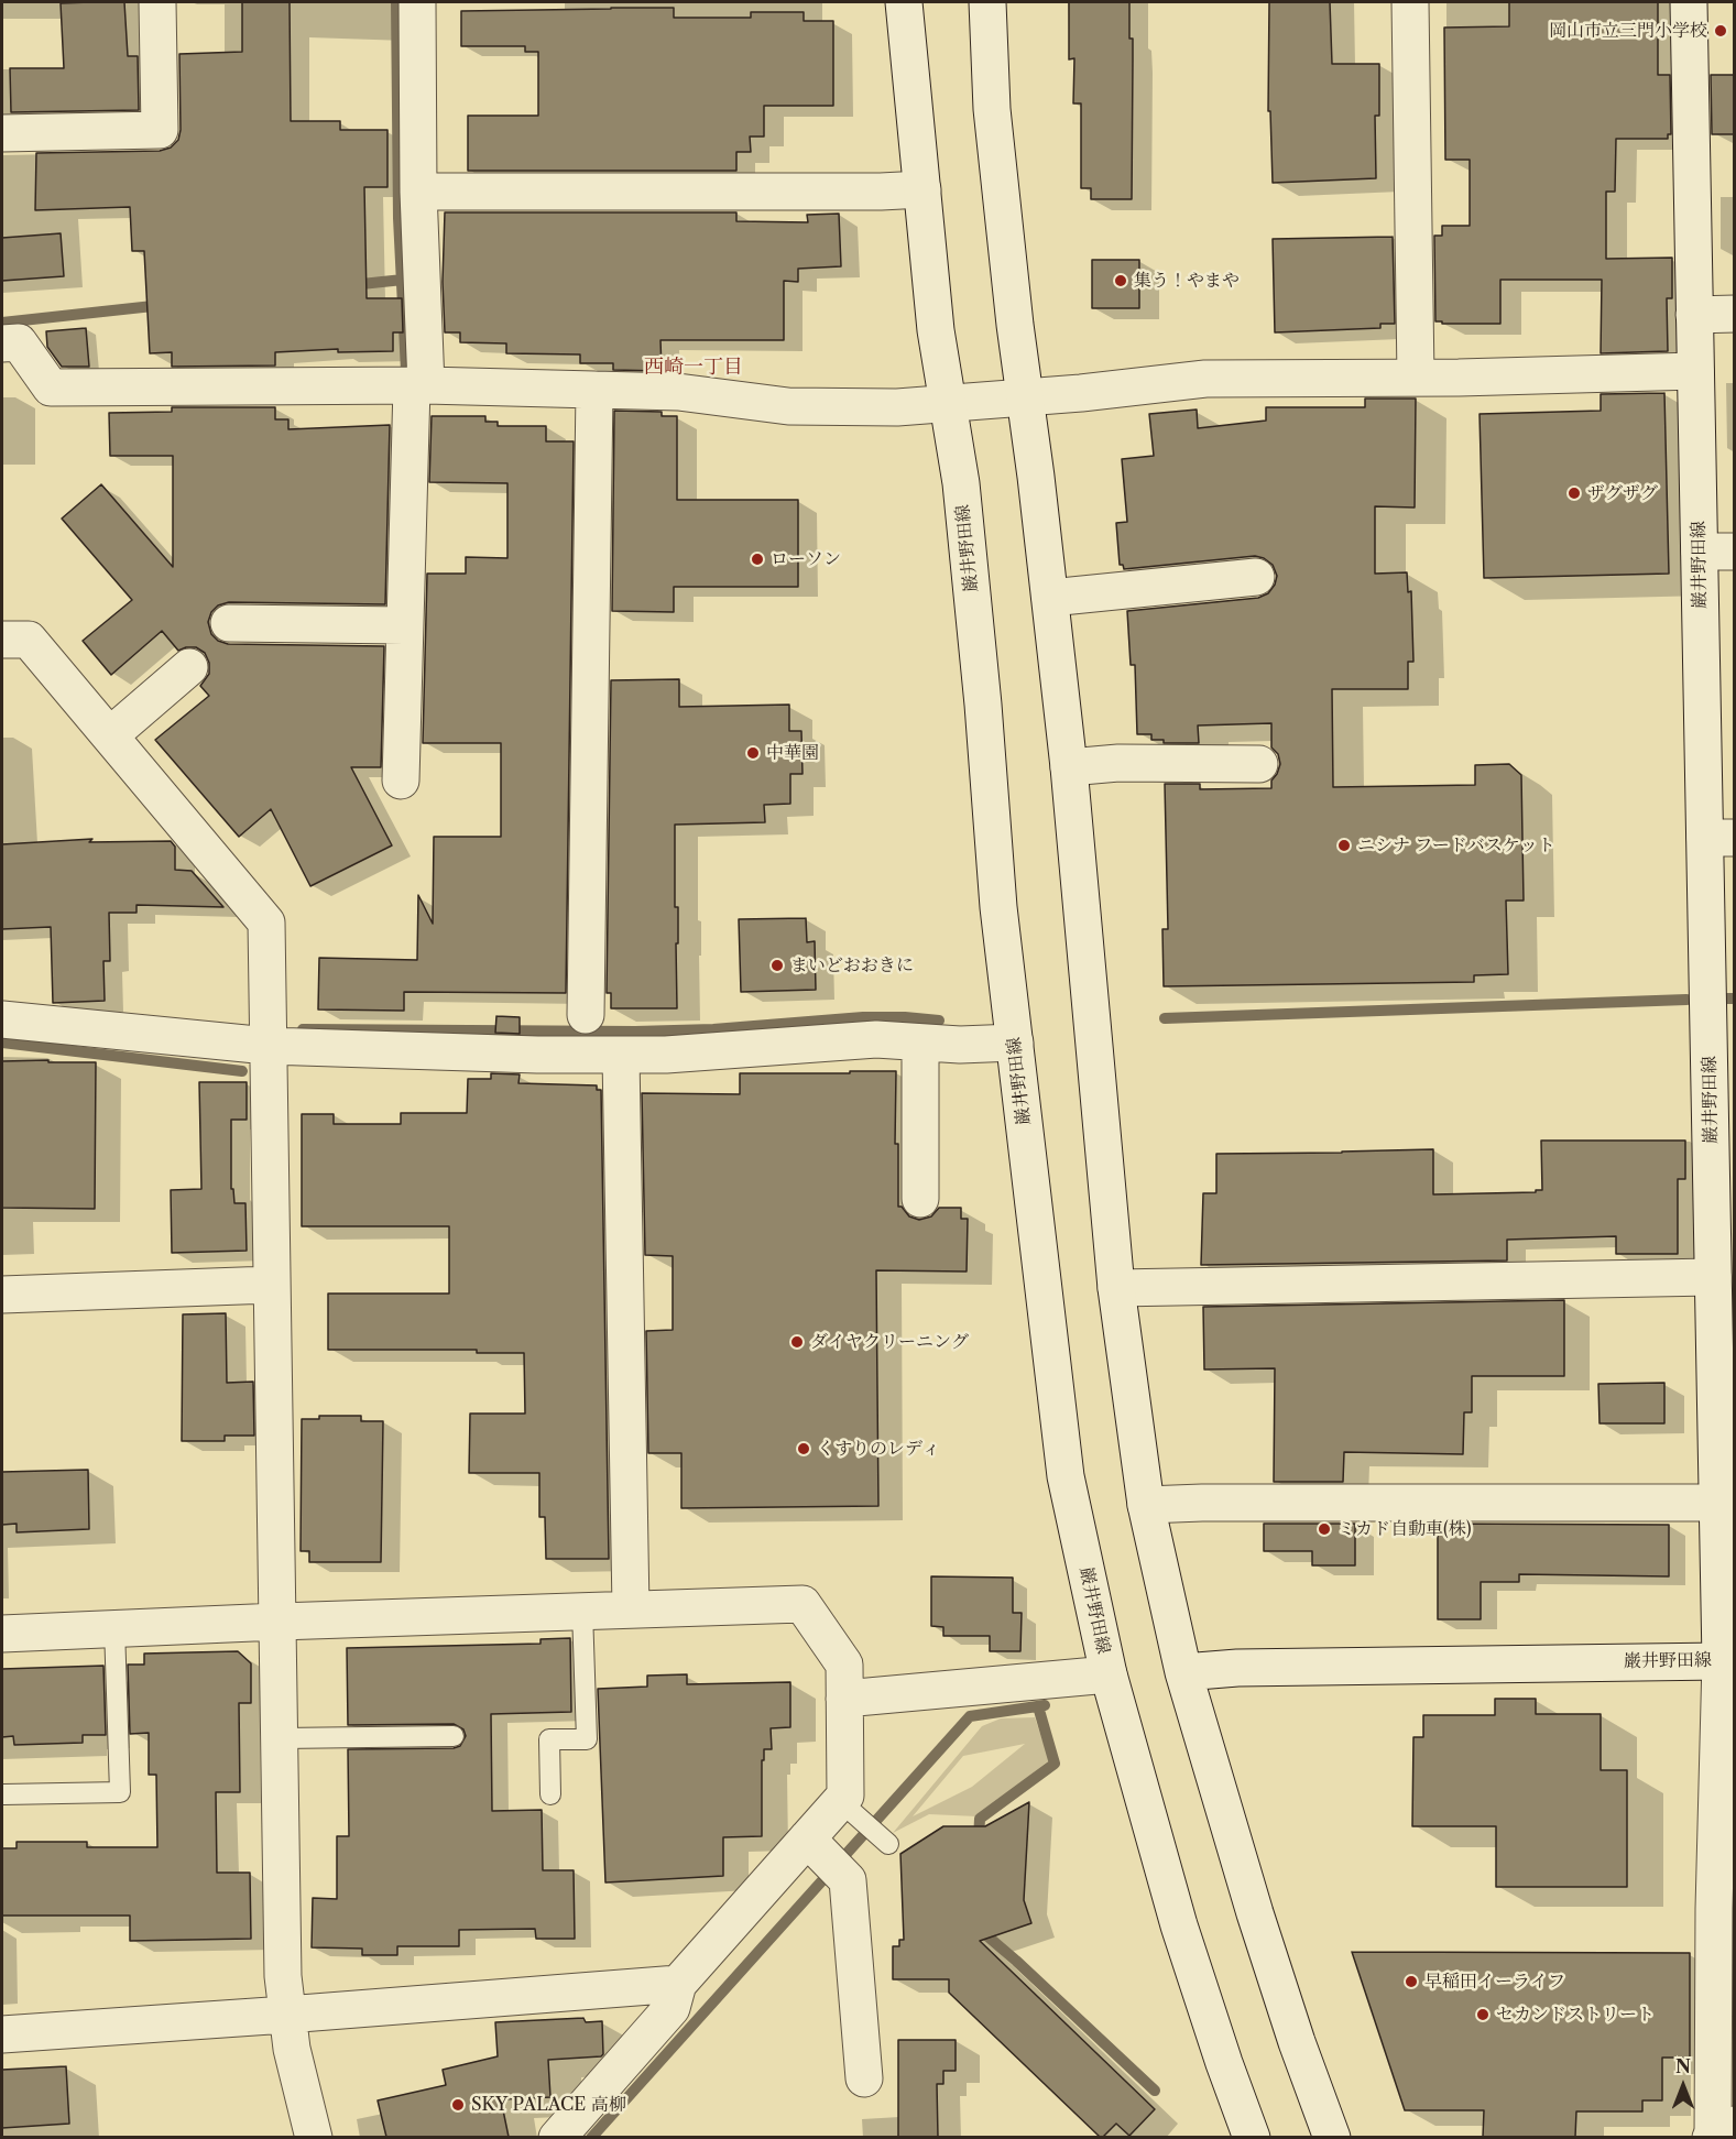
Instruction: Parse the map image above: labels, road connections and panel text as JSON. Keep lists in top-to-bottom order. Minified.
{"streets":{"street":["巌井野田線"]},"districts":["西崎一丁目"],"places":["岡山市立三門小学校","集う！やまや","ザグザグ","ローソン","中華園","ニシナ フードバスケット","まいどおおきに","ダイヤクリーニング","くすりのレディ","ミカド自動車(株)","早稲田イーライフ","セカンドストリート","SKY PALACE 高柳"],"north":"top"}
